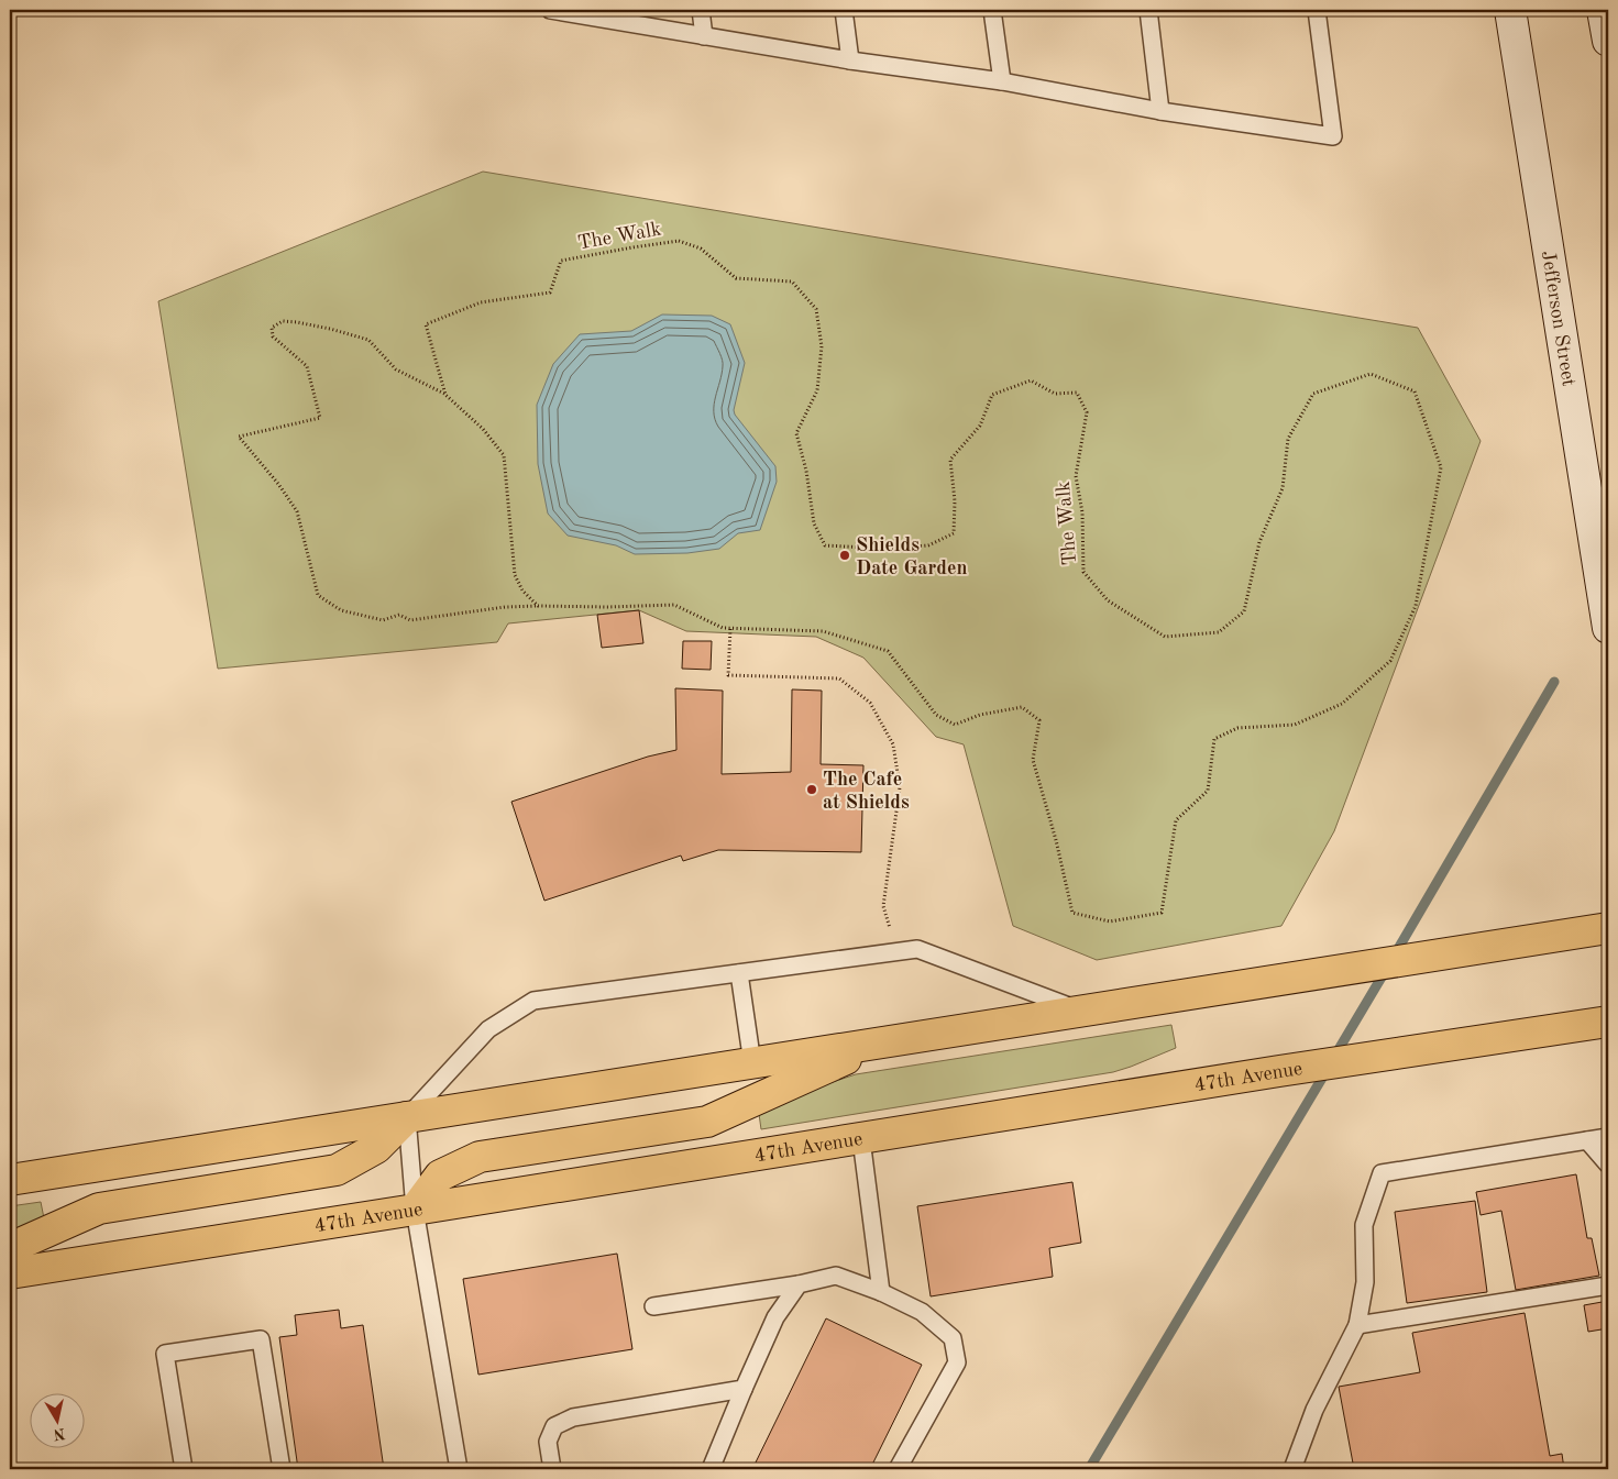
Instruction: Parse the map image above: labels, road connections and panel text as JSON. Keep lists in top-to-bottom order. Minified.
{"streets":{"main road":["Jefferson Street","47th Avenue"],"path":["The Walk"]},"places":["Shields Date Garden","The Cafe at Shields"],"north":"bottom"}
